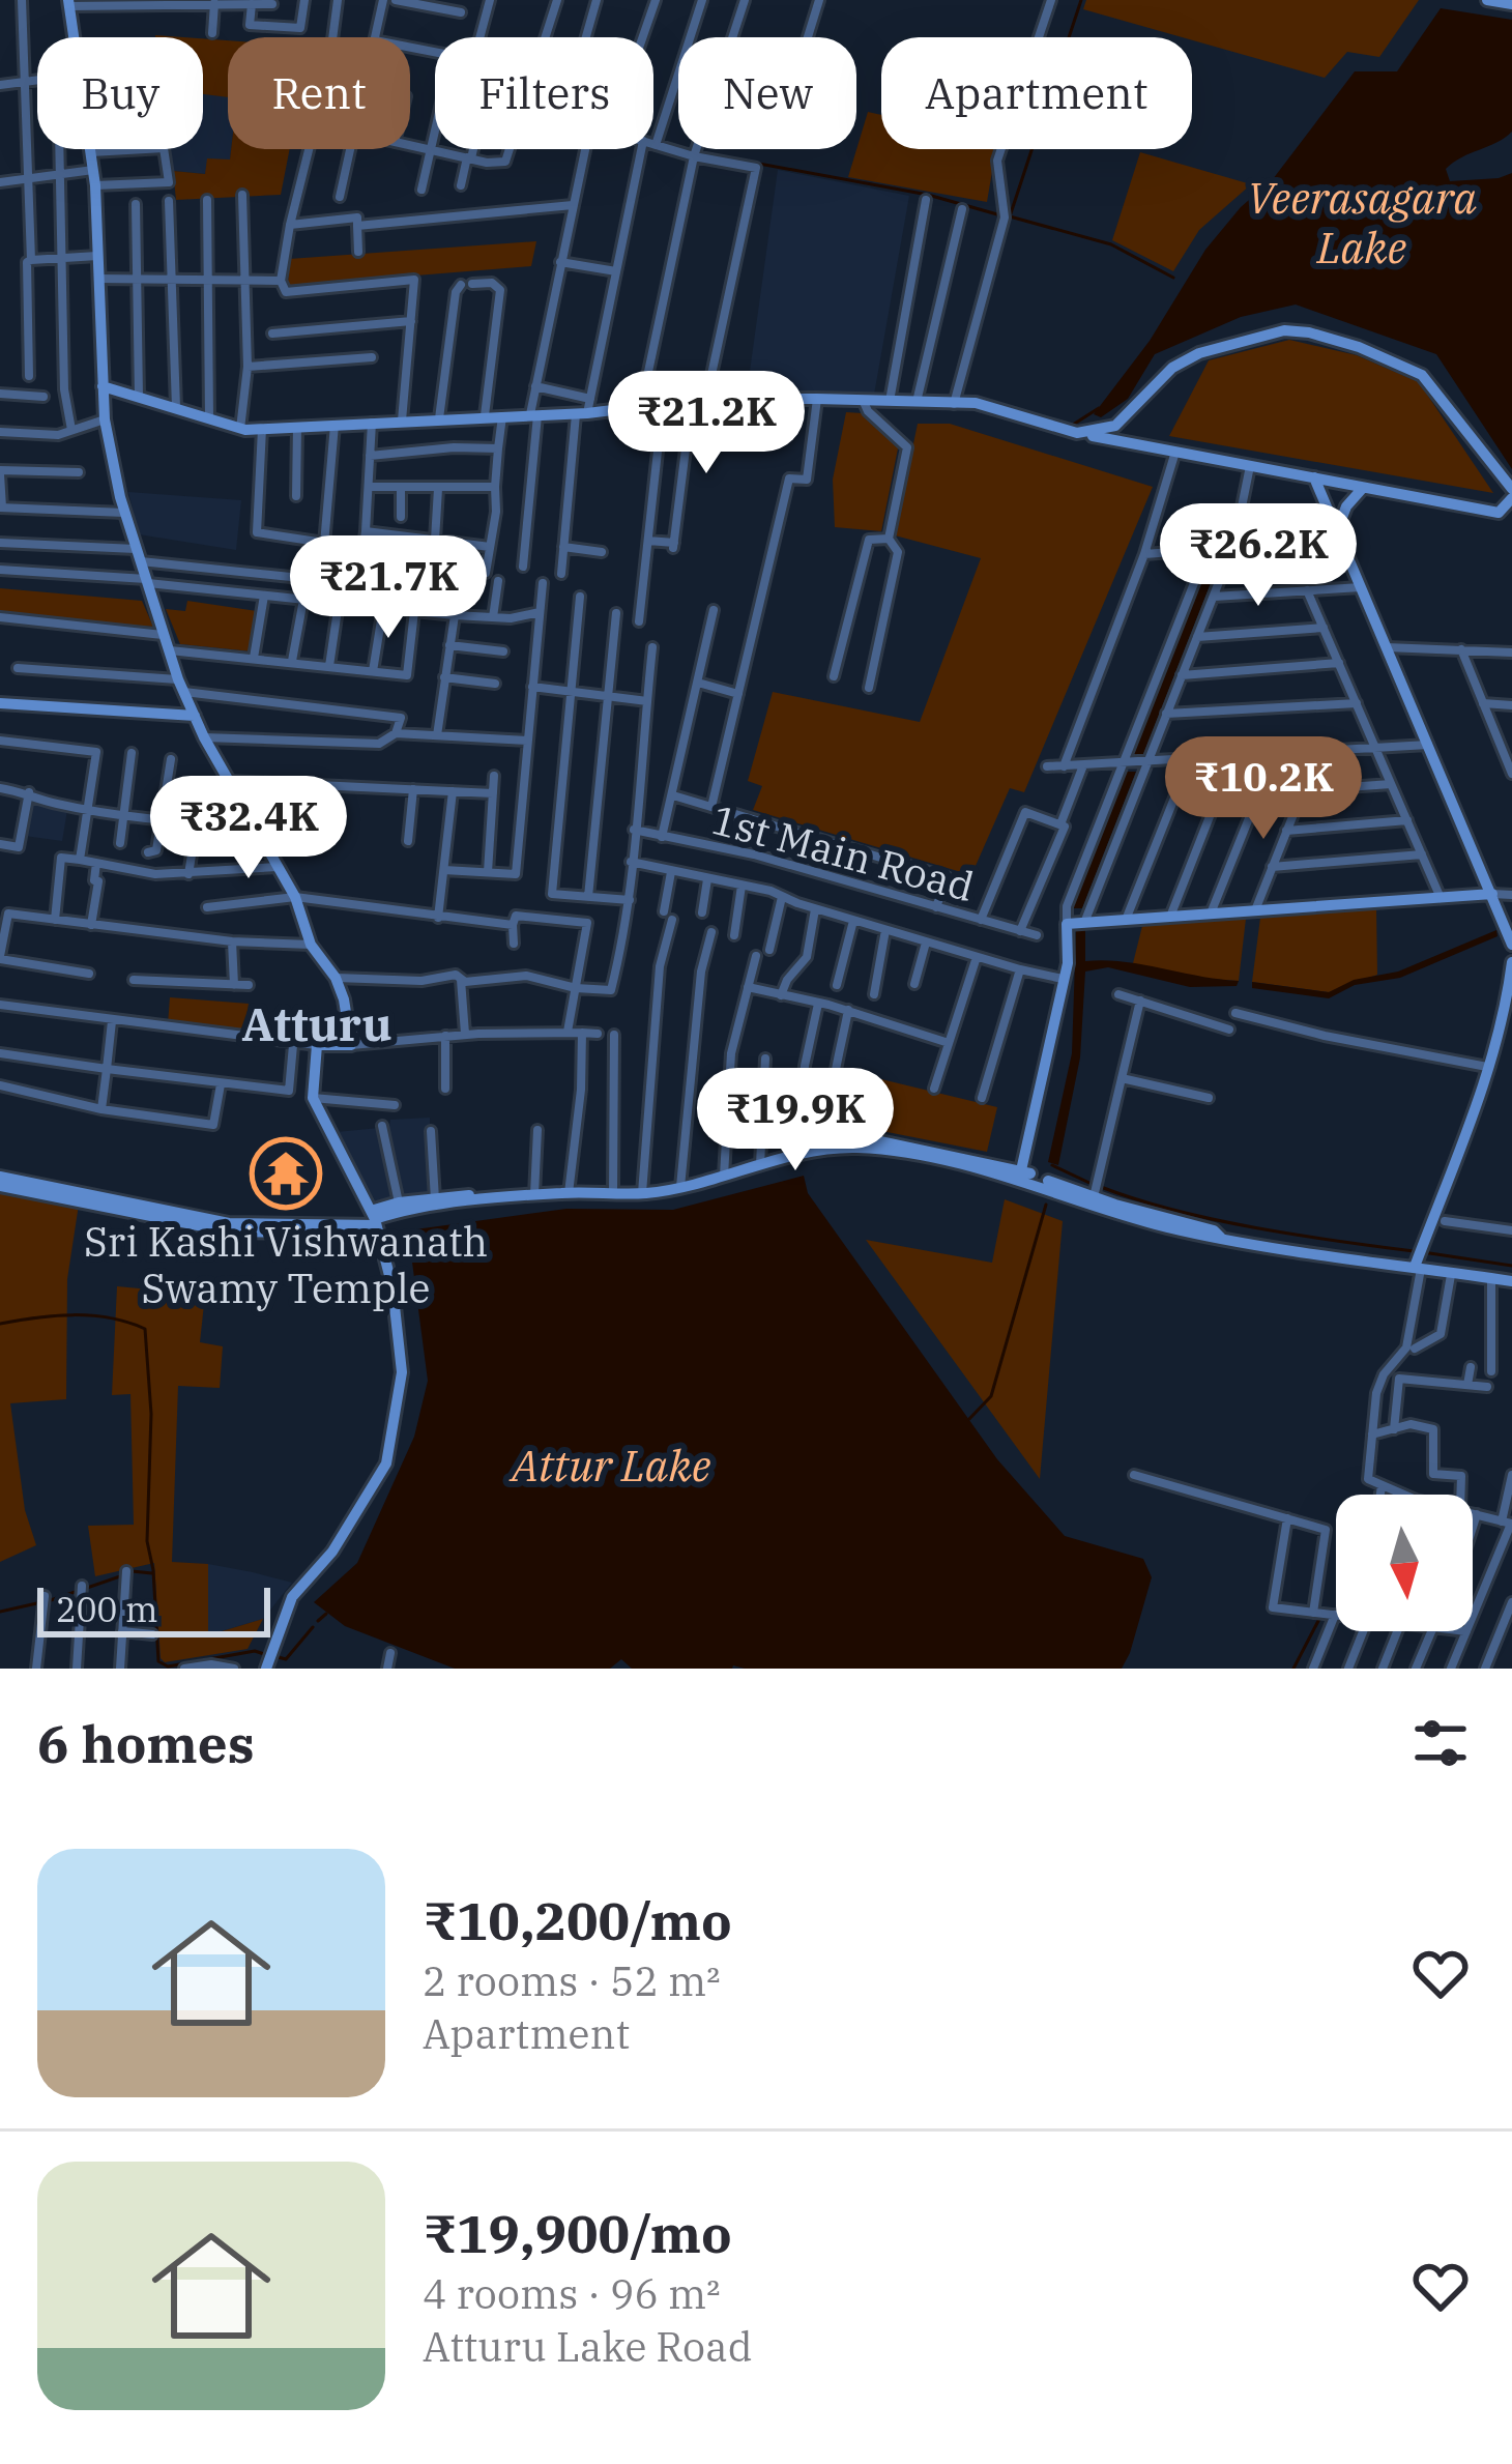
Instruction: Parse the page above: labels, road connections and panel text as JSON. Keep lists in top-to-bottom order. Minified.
{"streets":{"street":["1st Main Road"]},"districts":["Atturu"],"water":["Veerasagara Lake","Attur Lake"],"places":{"temple":["Sri Kashi Vishwanath Swamy Temple"]},"scale_bar":"200 m","north":"bottom","page":{"chip":["Buy","Rent","Filters","New","Apartment"],"price":["₹21.2K","₹26.2K","₹21.7K","₹10.2K","₹32.4K","₹19.9K"],"scale":"200 m","heading":"6 homes","list":[{"name":"₹10,200/mo","note":"2 rooms · 52 m² · Apartment"},{"name":"₹19,900/mo","note":"4 rooms · 96 m² · Atturu Lake Road"}]}}
